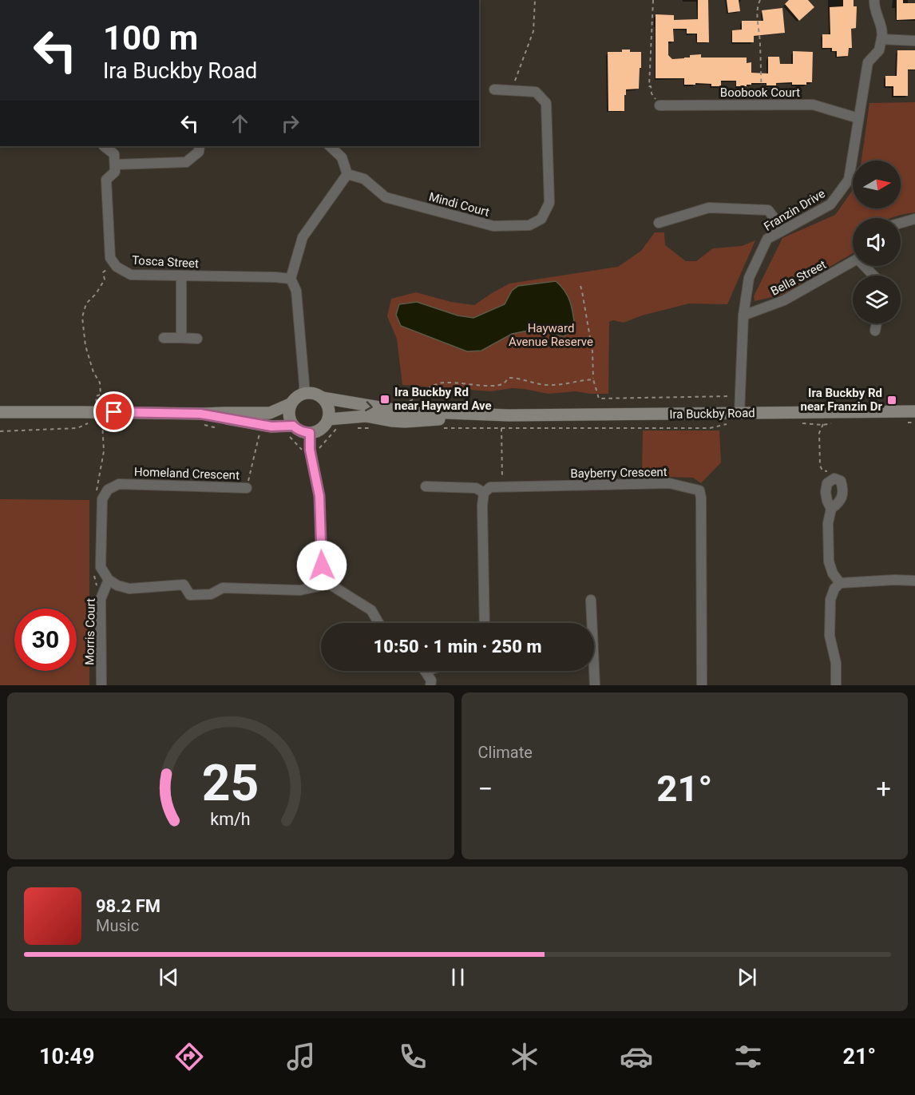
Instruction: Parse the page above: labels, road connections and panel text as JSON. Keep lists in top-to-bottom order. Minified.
{"streets":{"street":["Boobook Court","Mindi Court","Franzin Drive","Tosca Street","Bella Street","Ira Buckby Road","Bayberry Crescent","Homeland Crescent","Morris Court"]},"crossings":[["Boobook Court","Franzin Drive"],["Franzin Drive","Bella Street"],["Franzin Drive","Ira Buckby Road"],["Homeland Crescent","Morris Court"]],"parks":["Hayward Avenue Reserve"],"places":{"transit":["Ira Buckby Rd near Hayward Ave","Ira Buckby Rd near Franzin Dr"]},"north":"right","page":{"turn":["100 m","Ira Buckby Road"],"limit":"30","trip":"10:50 · 1 min · 250 m","tile":"Climate","heat":["−","21°","+"],"song":["98.2 FM","Music"],"tabs":["10:49","21°"],"gauge":["25","km/h"]}}
